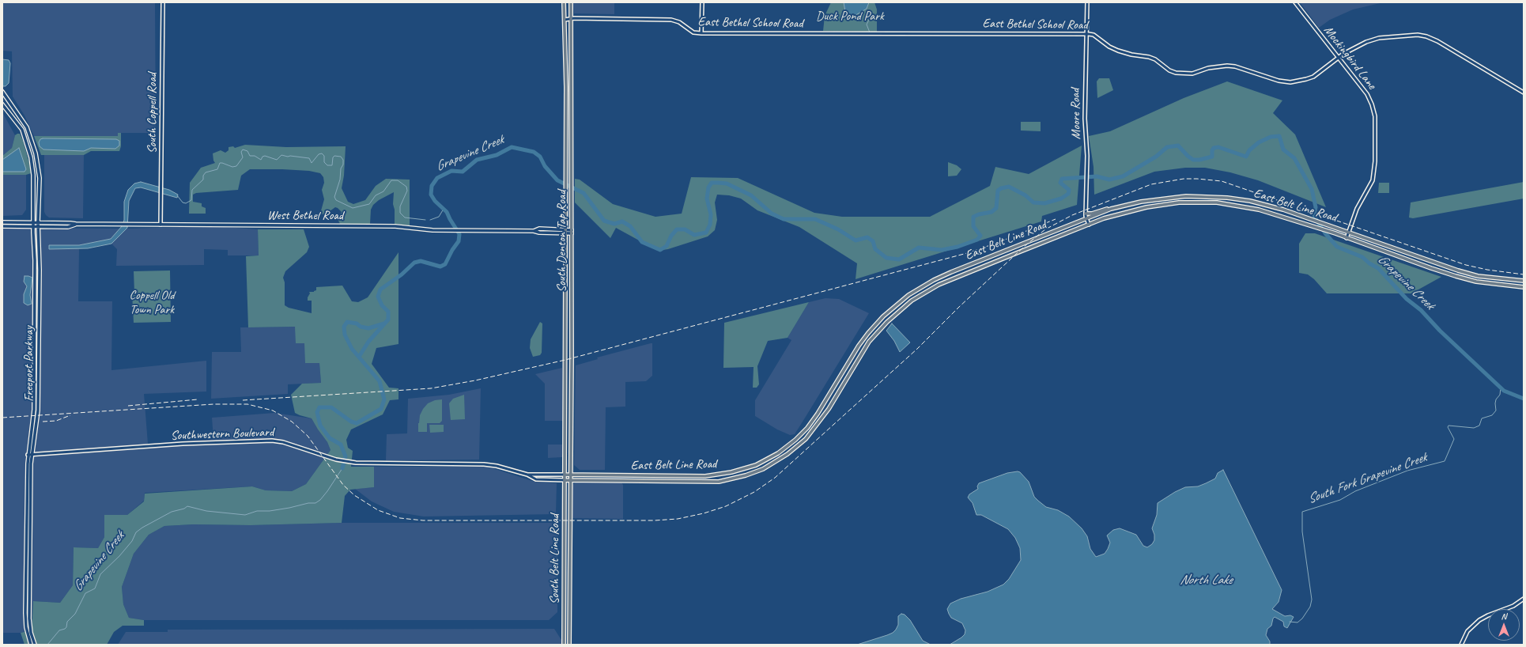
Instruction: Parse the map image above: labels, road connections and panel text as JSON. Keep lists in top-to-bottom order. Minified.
{"streets":{"main road":["East Belt Line Road","West Bethel Road","South Denton Tap Road","Freeport Parkway","Southwestern Boulevard","South Belt Line Road"],"street":["East Bethel School Road","Mockingbird Lane","South Coppell Road","Moore Road"]},"crossings":[["East Bethel School Road","Mockingbird Lane"],["East Bethel School Road","Moore Road"],["East Bethel School Road","South Denton Tap Road"],["Mockingbird Lane","East Belt Line Road"],["South Coppell Road","West Bethel Road"],["Moore Road","East Belt Line Road"],["East Belt Line Road","South Denton Tap Road"],["East Belt Line Road","Southwestern Boulevard"],["East Belt Line Road","South Belt Line Road"],["West Bethel Road","South Denton Tap Road"],["West Bethel Road","Freeport Parkway"],["South Denton Tap Road","Southwestern Boulevard"],["South Denton Tap Road","South Belt Line Road"],["Freeport Parkway","Southwestern Boulevard"],["Southwestern Boulevard","South Belt Line Road"]],"water":["Grapevine Creek","South Fork Grapevine Creek","North Lake"],"parks":["Duck Pond Park","Coppell Old Town Park"],"north":"top"}
